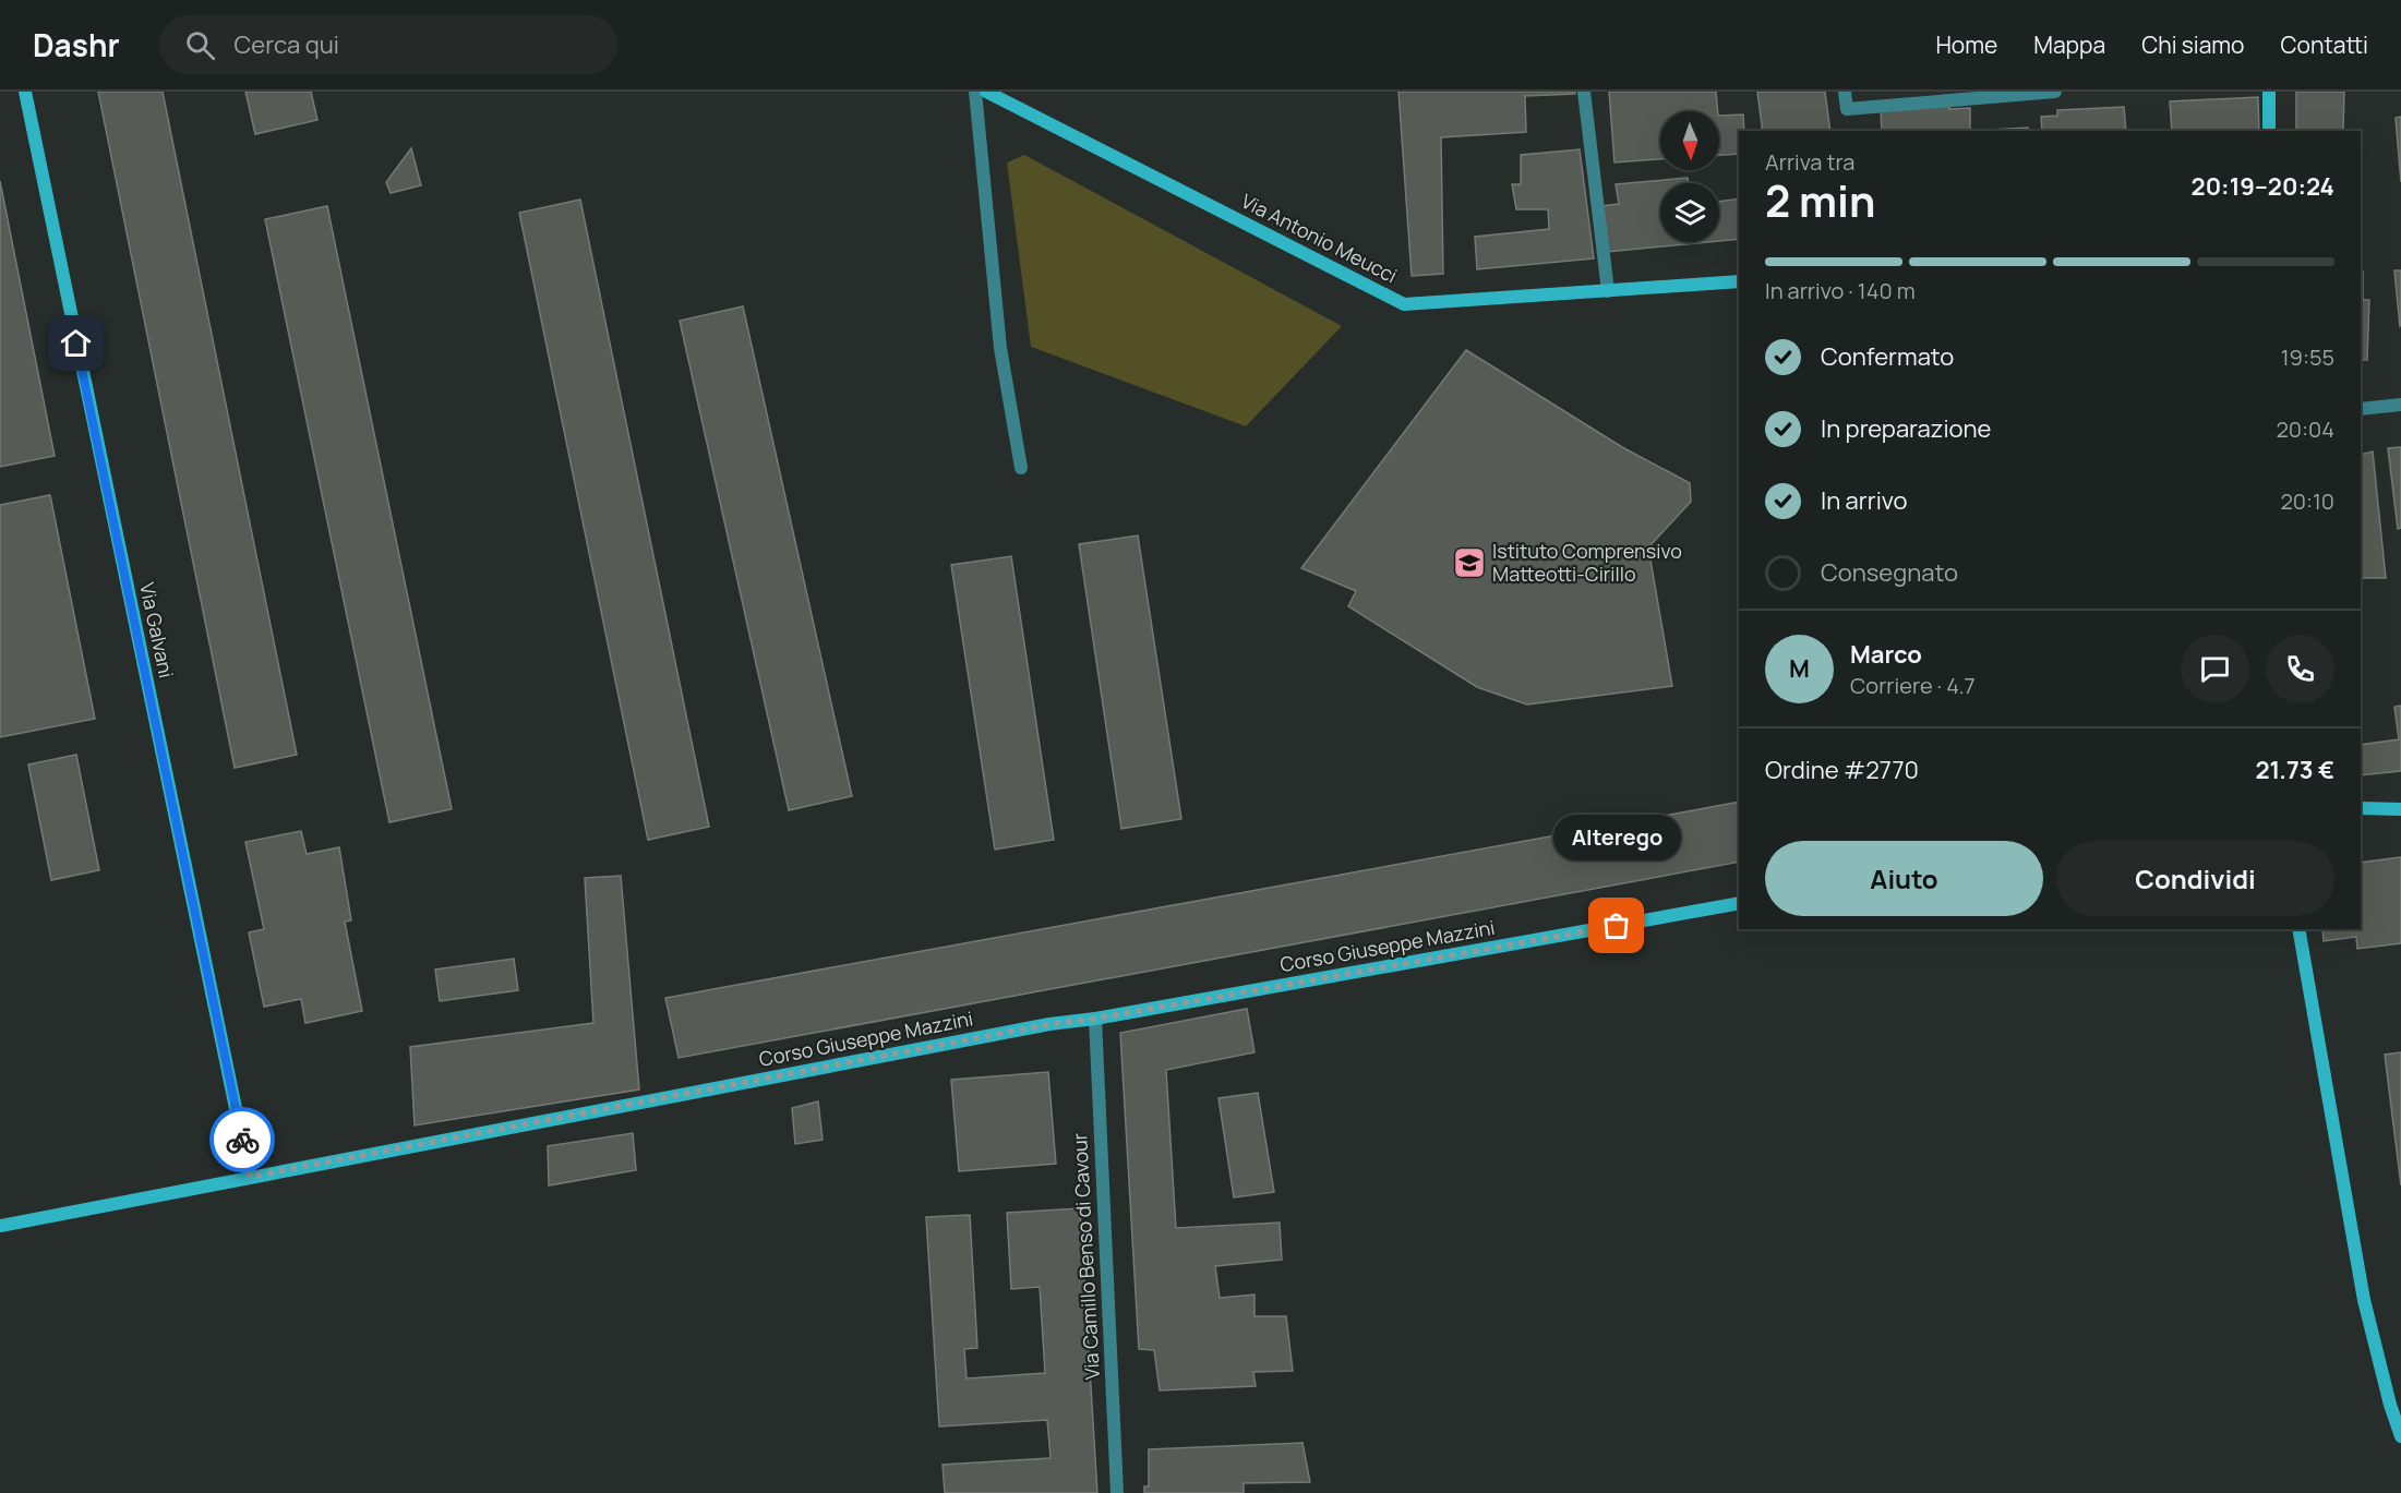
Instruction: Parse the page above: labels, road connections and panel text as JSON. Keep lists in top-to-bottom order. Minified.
{"streets":{"street":["Via Antonio Meucci","Via Galvani","Corso Giuseppe Mazzini","Via Camillo Benso di Cavour"]},"crossings":[["Via Galvani","Corso Giuseppe Mazzini"],["Corso Giuseppe Mazzini","Via Camillo Benso di Cavour"]],"places":{"school or university":["Istituto Comprensivo Matteotti-Cirillo"],"other":["Alterego"]},"north":"bottom","page":{"header":"Dashr","search":"Cerca qui","nav":["Home","Mappa","Chi siamo","Contatti"],"heading":["2 min","Arriva tra","20:19–20:24"],"panel":["Marco","Corriere · 4.7","Ordine #2770","21.73 €"],"bar":"In arrivo · 140 m","list":[["Confermato","19:55"],["In preparazione","20:04"],["In arrivo","20:10"],"Consegnato"],"round":"M","bubble":"Alterego","buttons":["Aiuto","Condividi"]}}
